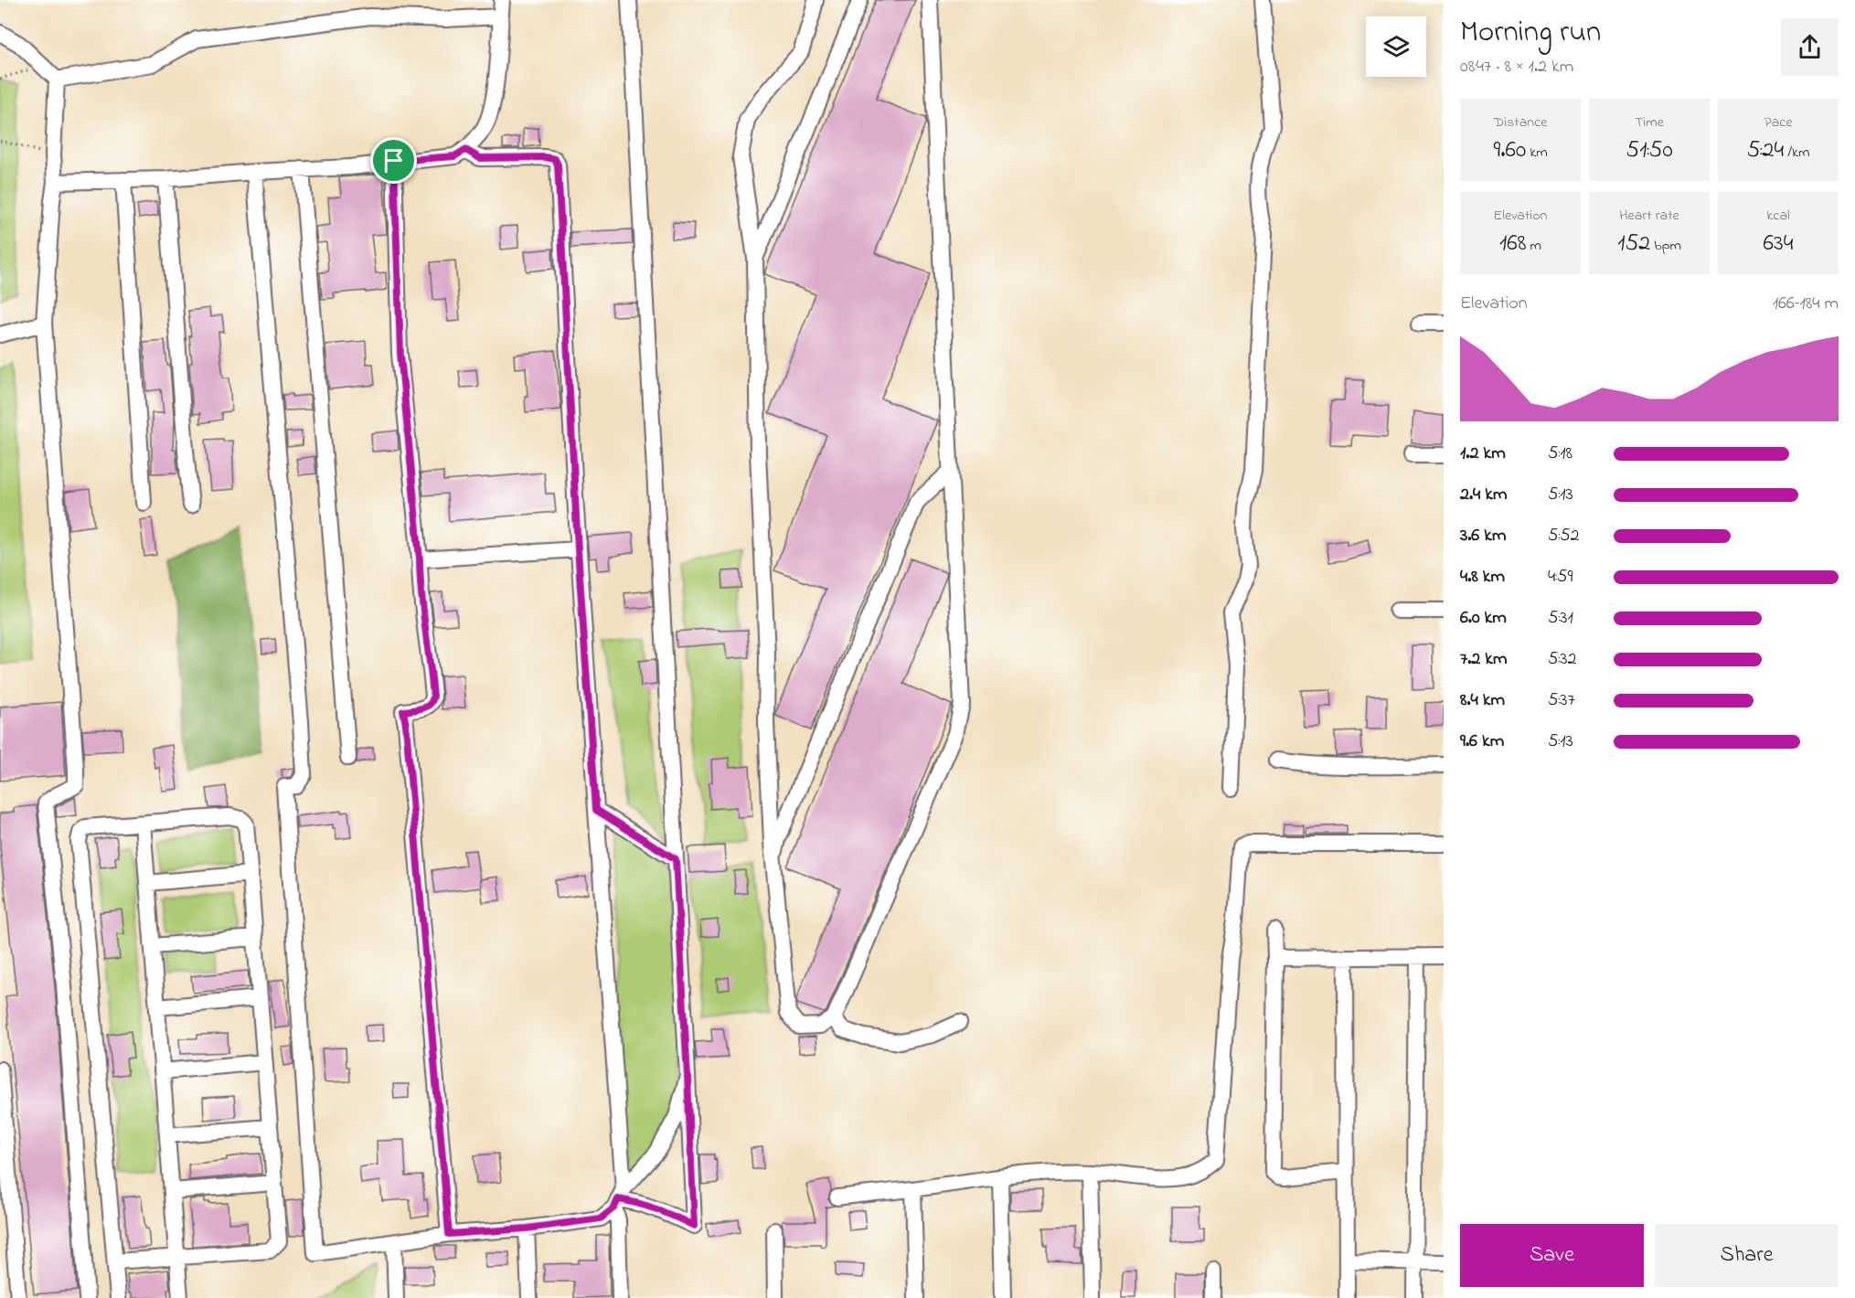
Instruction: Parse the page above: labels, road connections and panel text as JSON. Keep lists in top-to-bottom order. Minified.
{"page":{"heading":["Morning run","08:47 · 8 × 1.2 km"],"stats":[["Distance","9.60 km"],["Time","51:50"],["Pace","5:24 /km"],["Elevation","168 m"],["Heart rate","152 bpm"],["kcal","634"]],"chart":["Elevation","166–184 m"],"list":[{"name":"1.2 km","note":"5:18"},{"name":"2.4 km","note":"5:13"},{"name":"3.6 km","note":"5:52"},{"name":"4.8 km","note":"4:59"},{"name":"6.0 km","note":"5:31"},{"name":"7.2 km","note":"5:32"},{"name":"8.4 km","note":"5:37"},{"name":"9.6 km","note":"5:13"}],"buttons":["Save","Share"]}}
